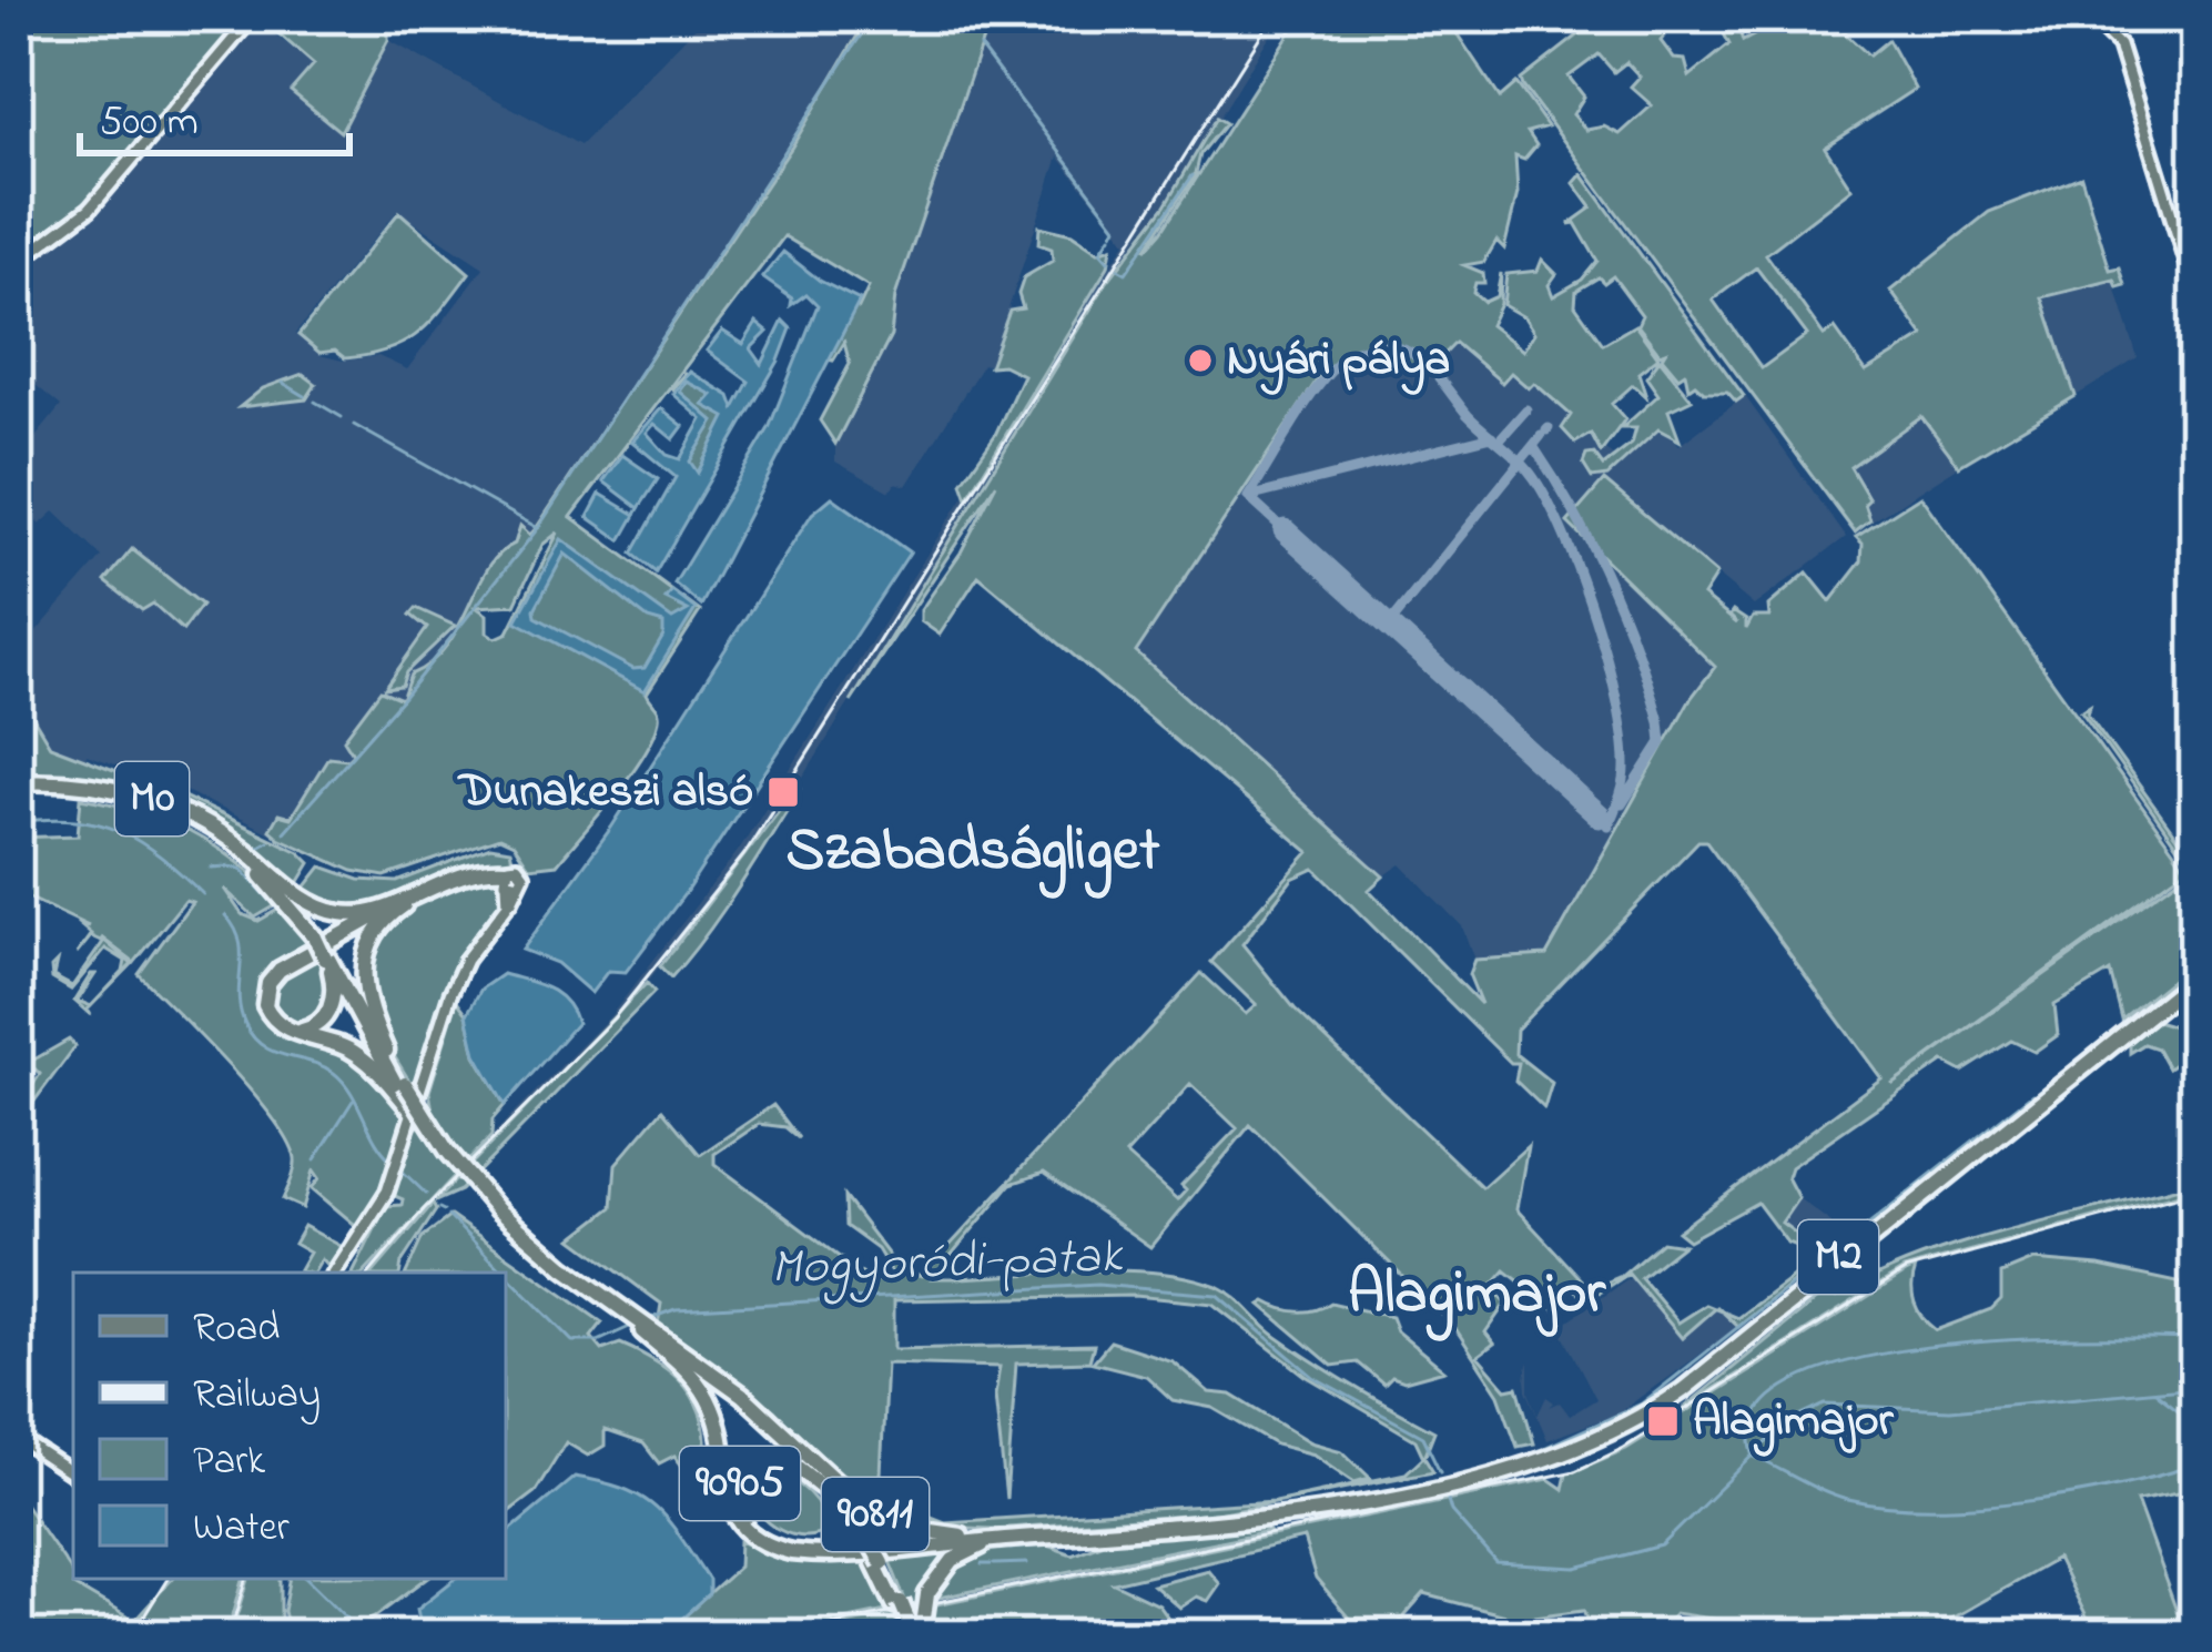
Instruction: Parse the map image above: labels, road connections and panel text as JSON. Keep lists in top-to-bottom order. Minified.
{"streets":{"highway":["M0","M2","90905","90811"]},"crossings":[["M2","90905"],["M2","90811"]],"districts":["Szabadságliget","Alagimajor"],"water":["Mogyoródi-patak"],"places":{"other":["Nyári pálya"],"transit":["Dunakeszi alsó","Alagimajor"]},"legend":["Road","Railway","Park","Water"],"scale_bar":"500 m"}
